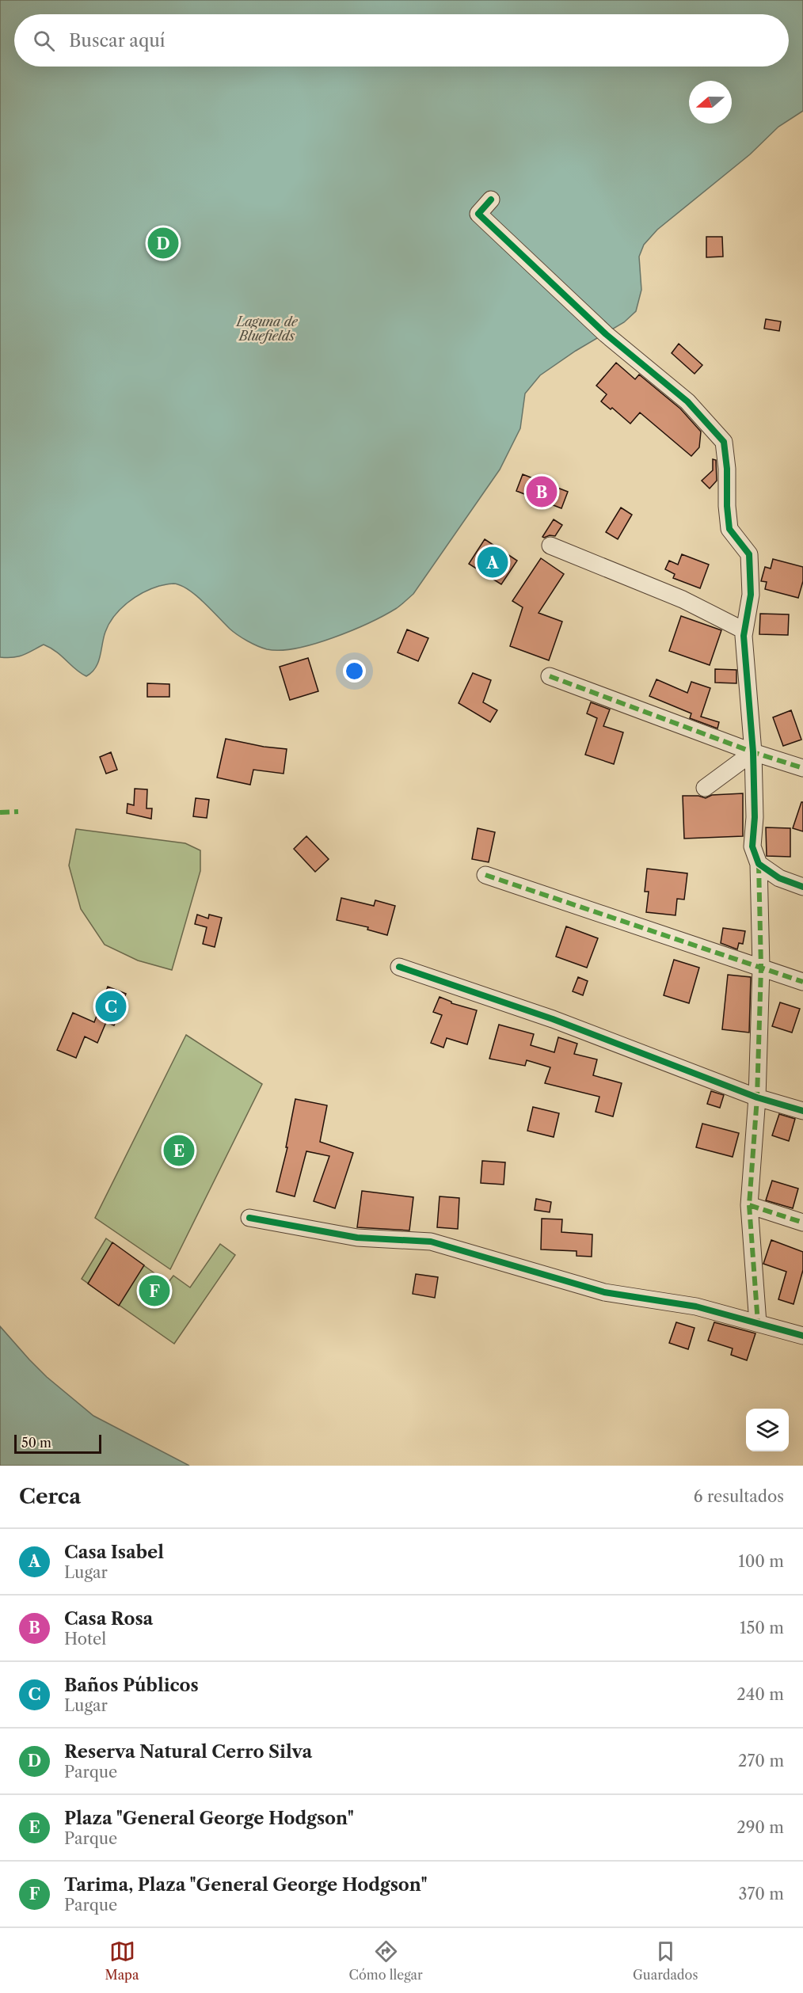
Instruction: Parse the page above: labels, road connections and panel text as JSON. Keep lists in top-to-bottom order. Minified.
{"water":["Laguna de Bluefields"],"scale_bar":"50 m","north":"left","page":{"search":"Buscar aquí","pins":["D","B","A","C","E","F"],"scale":"50 m","heading":["Cerca","6 resultados"],"list":[{"mark":"A","name":"Casa Isabel","note":"Lugar","value":"100 m"},{"mark":"B","name":"Casa Rosa","note":"Hotel","value":"150 m"},{"mark":"C","name":"Baños Públicos","note":"Lugar","value":"240 m"},{"mark":"D","name":"Reserva Natural Cerro Silva","note":"Parque","value":"270 m"},{"mark":"E","name":"Plaza \"General George Hodgson\"","note":"Parque","value":"290 m"},{"mark":"F","name":"Tarima, Plaza \"General George Hodgson\"","note":"Parque","value":"370 m"}],"nav":["Mapa","Cómo llegar","Guardados"]}}
